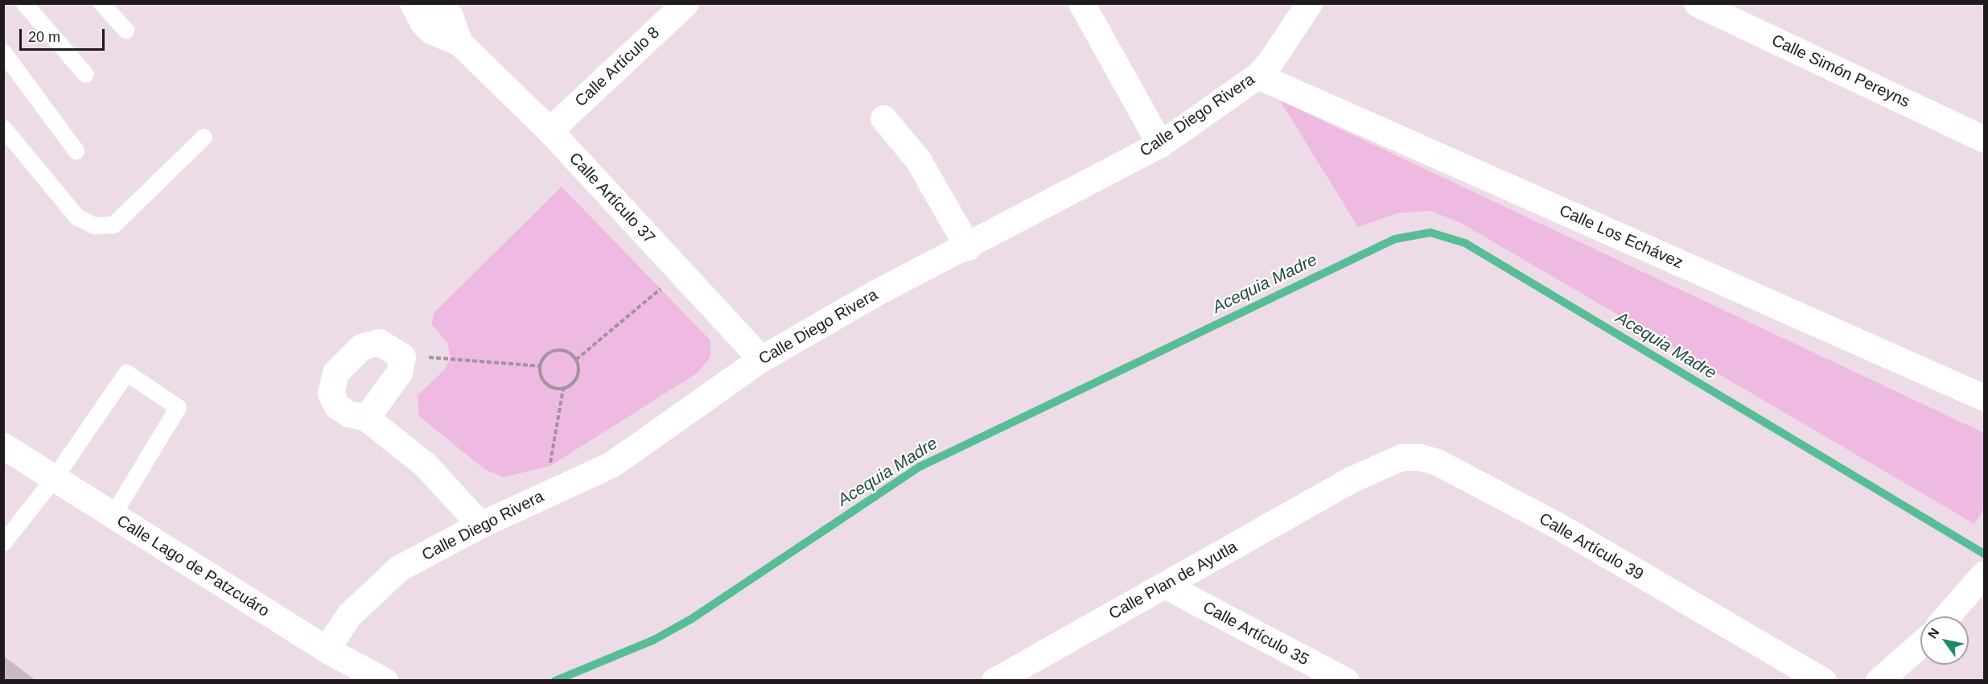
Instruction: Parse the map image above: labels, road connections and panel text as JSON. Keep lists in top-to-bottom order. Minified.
{"streets":{"street":["Calle Artículo 8","Calle Simón Pereyns","Calle Diego Rivera","Calle Artículo 37","Calle Los Echávez","Calle Artículo 39","Calle Lago de Patzcuáro","Calle Plan de Ayutla","Calle Artículo 35"]},"crossings":[["Calle Artículo 8","Calle Artículo 37"],["Calle Diego Rivera","Calle Artículo 37"],["Calle Diego Rivera","Calle Los Echávez"],["Calle Diego Rivera","Calle Lago de Patzcuáro"],["Calle Artículo 39","Calle Plan de Ayutla"],["Calle Plan de Ayutla","Calle Artículo 35"]],"water":["Acequia Madre"],"scale_bar":"20 m","north":"top left"}
